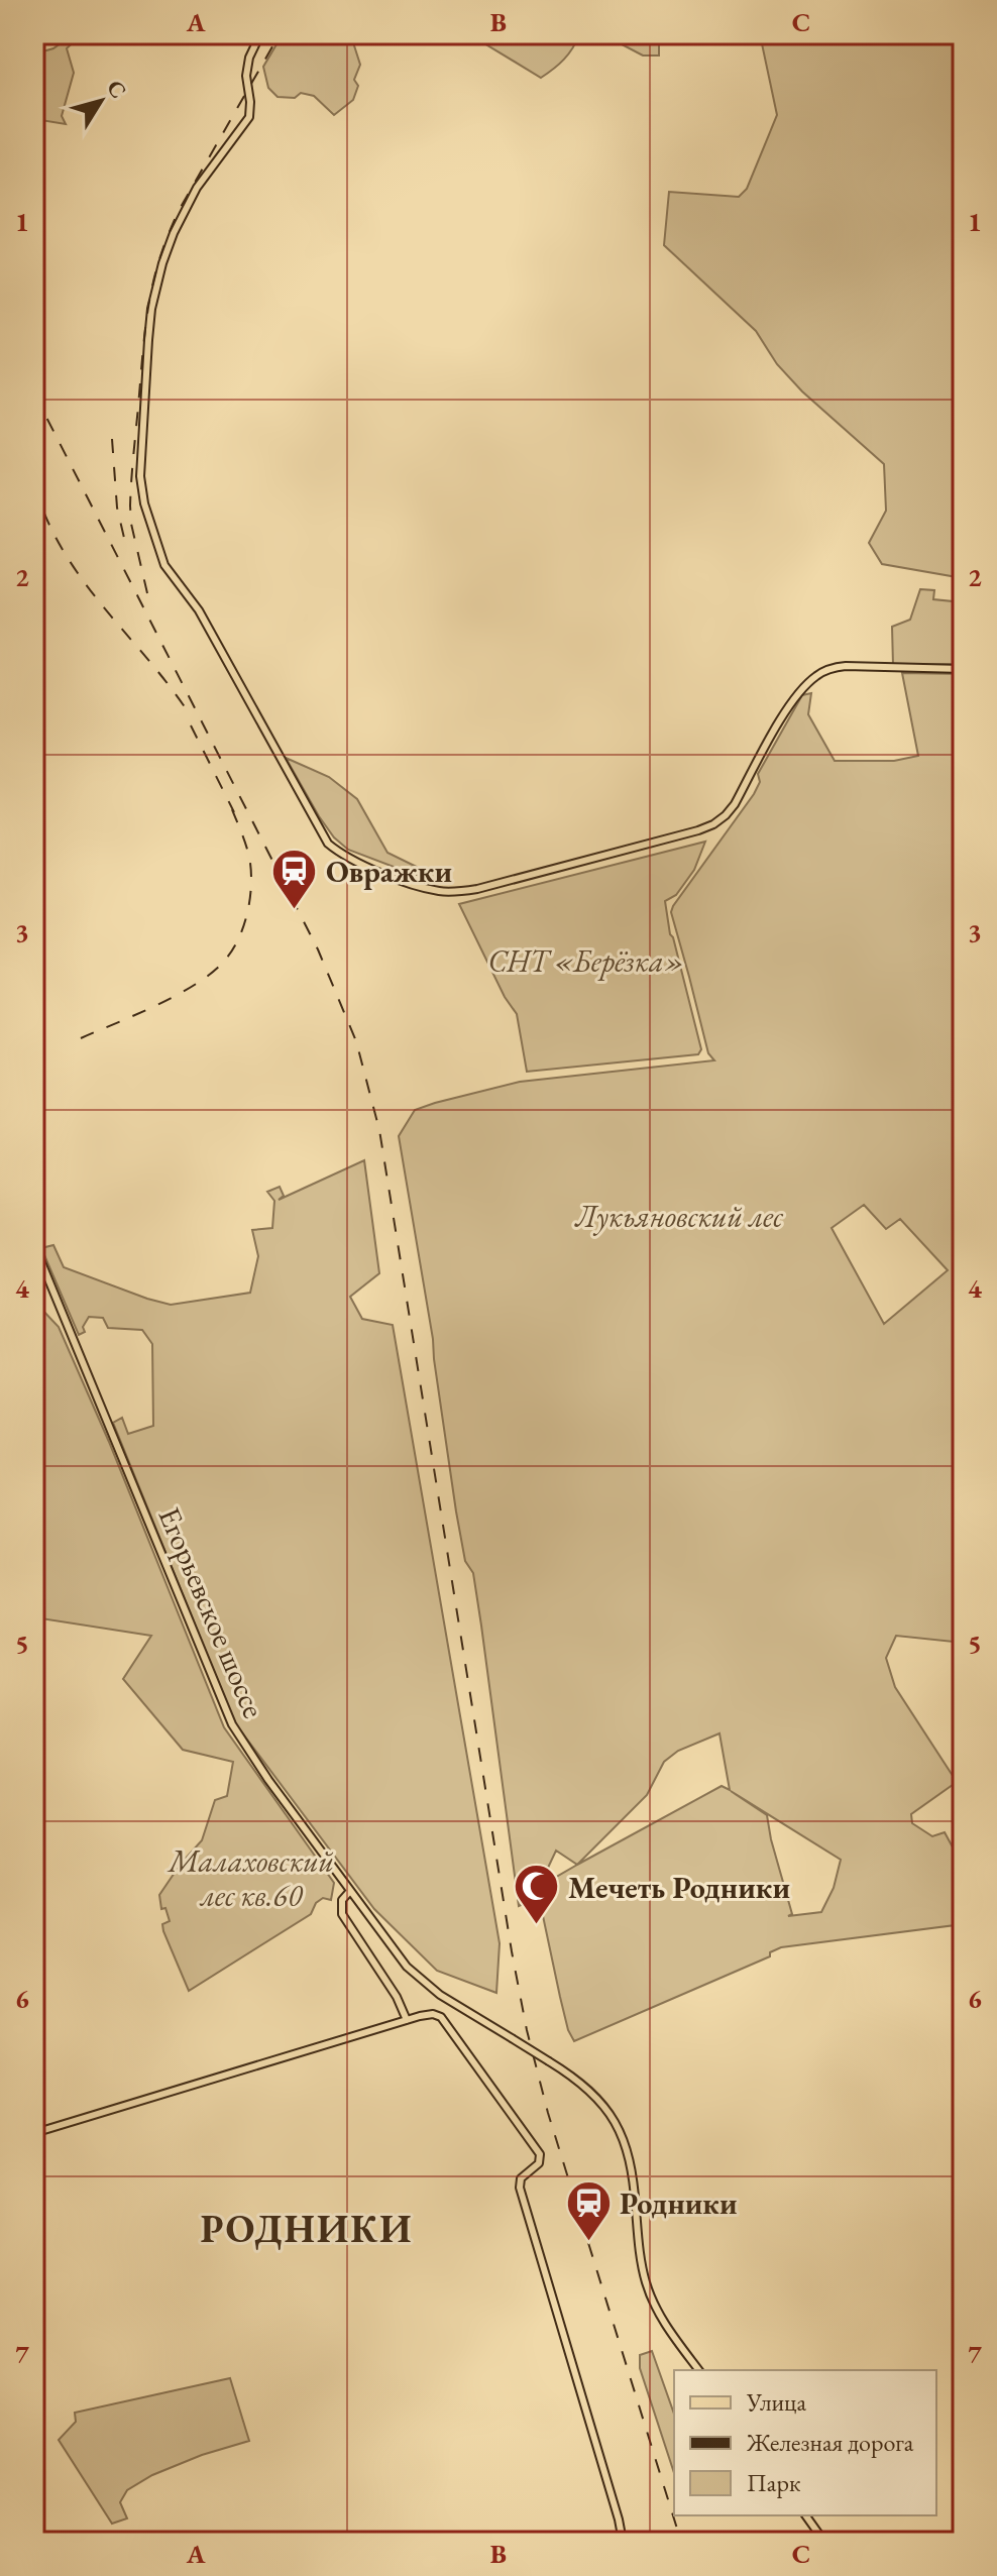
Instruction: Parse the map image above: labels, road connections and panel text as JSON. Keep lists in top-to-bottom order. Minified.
{"streets":{"main road":["Егорьевское шоссе"]},"districts":["РОДНИКИ"],"parks":["СНТ «Берёзка»","Лукьяновский лес","Малаховский лес кв.60"],"places":{"station":["Овражки","Родники"],"mosque":["Мечеть Родники"]},"legend":["Улица","Железная дорога","Парк"],"north":"top right","grid":{"columns":["A","B","C"],"rows":["1","2","3","4","5","6","7"]}}
